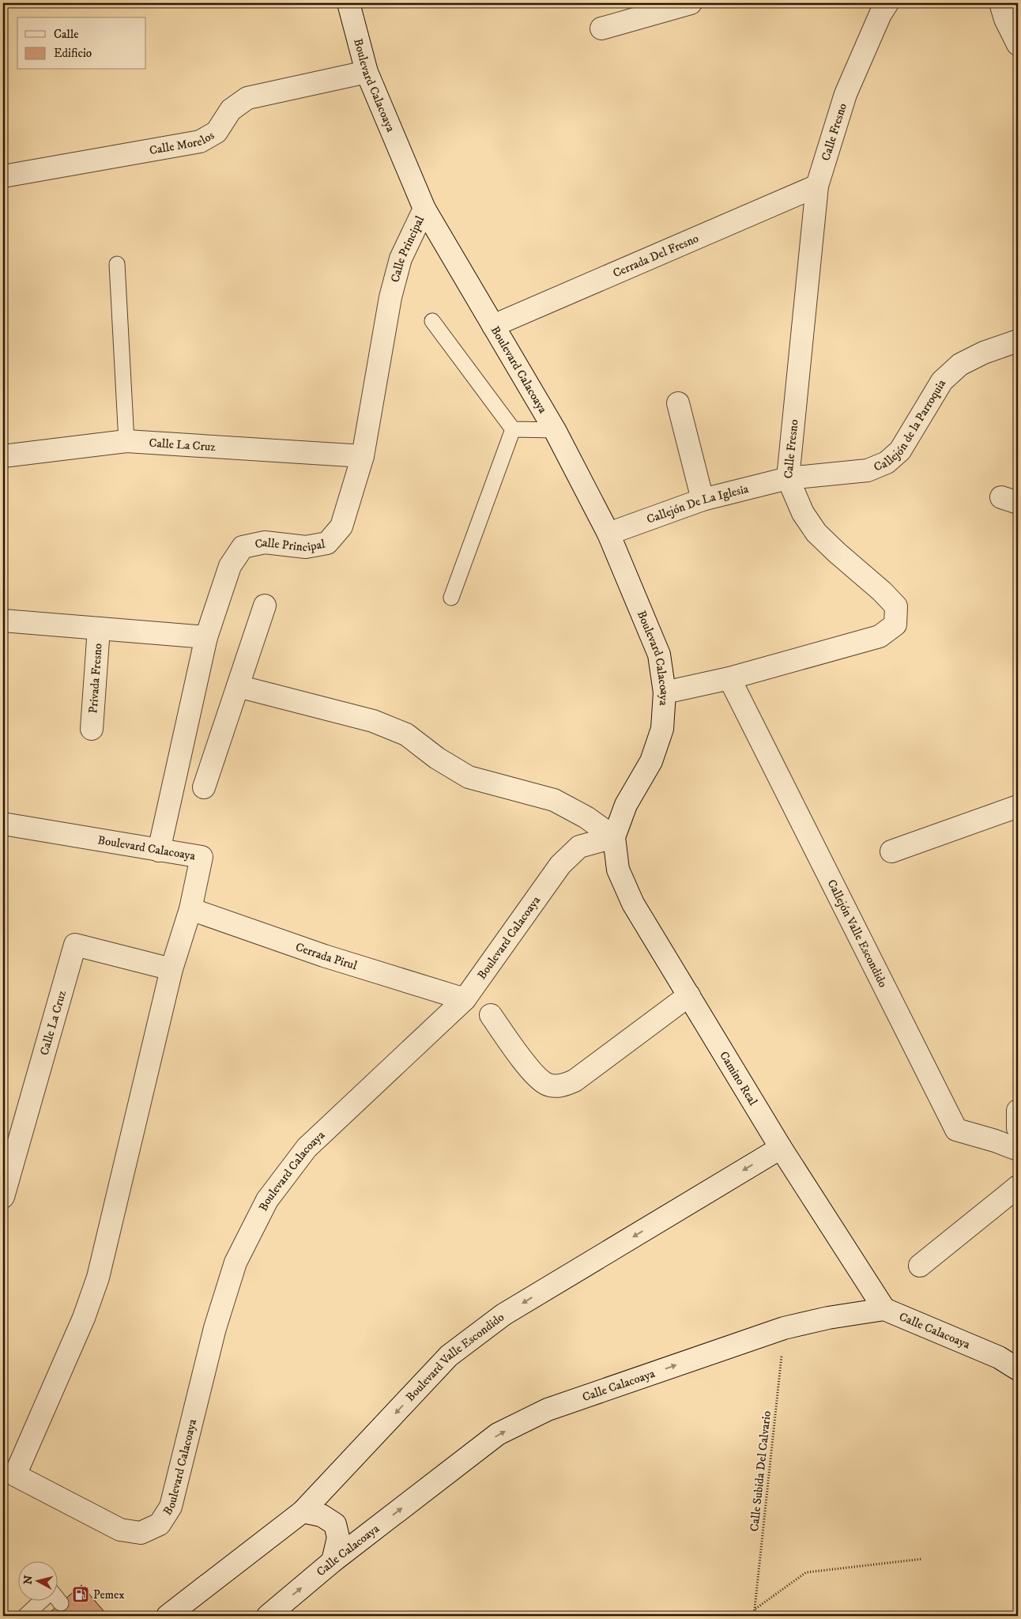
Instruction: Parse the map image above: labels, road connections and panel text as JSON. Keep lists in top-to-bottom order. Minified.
{"streets":{"street":["Boulevard Calacoaya","Calle Fresno","Calle Morelos","Calle Principal","Cerrada Del Fresno","Callejón de la Parroquia","Calle La Cruz","Callejón De La Iglesia","Privada Fresno","Callejón Valle Escondido","Cerrada Pirul","Camino Real","Calle Calacoaya","Boulevard Valle Escondido"],"path":["Calle Subida Del Calvario"]},"crossings":[["Boulevard Calacoaya","Calle Fresno"],["Boulevard Calacoaya","Calle Morelos"],["Boulevard Calacoaya","Calle Principal"],["Boulevard Calacoaya","Cerrada Del Fresno"],["Boulevard Calacoaya","Calle La Cruz"],["Boulevard Calacoaya","Callejón De La Iglesia"],["Boulevard Calacoaya","Cerrada Pirul"],["Boulevard Calacoaya","Camino Real"],["Calle Fresno","Cerrada Del Fresno"],["Calle Fresno","Callejón de la Parroquia"],["Calle Fresno","Callejón De La Iglesia"],["Calle Fresno","Callejón Valle Escondido"],["Calle Principal","Calle La Cruz"],["Callejón de la Parroquia","Callejón De La Iglesia"],["Camino Real","Calle Calacoaya"],["Camino Real","Boulevard Valle Escondido"],["Calle Calacoaya","Calle Subida Del Calvario"]],"one_way":["Calle Calacoaya","Boulevard Valle Escondido"],"places":{"fuel station":["Pemex"]},"legend":["Calle","Edificio"],"north":"left"}
